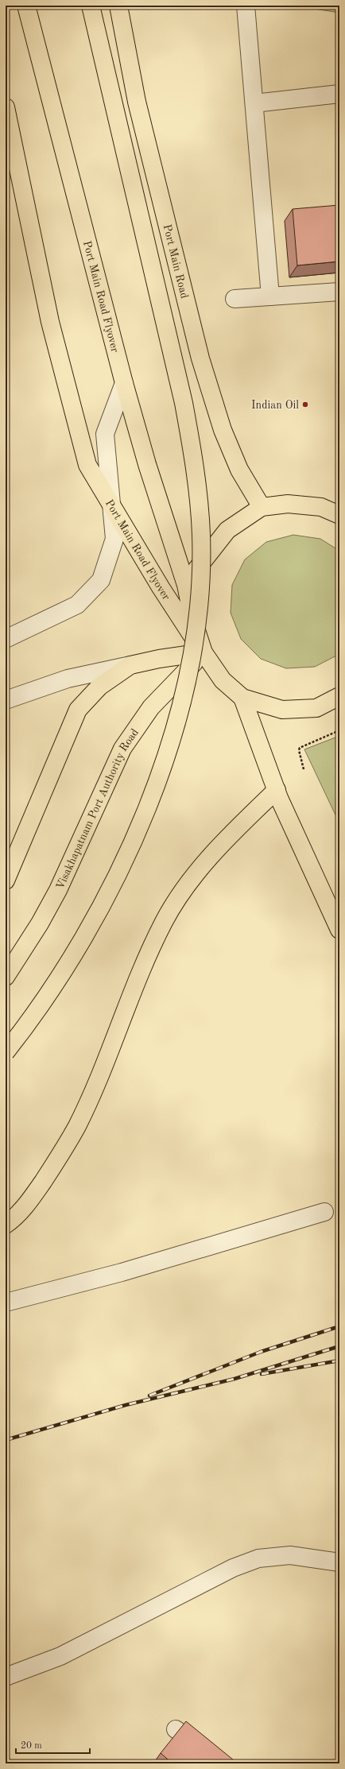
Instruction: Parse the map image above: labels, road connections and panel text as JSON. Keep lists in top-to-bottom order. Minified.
{"streets":{"main road":["Port Main Road","Port Main Road Flyover","Visakhapatnam Port Authority Road"]},"crossings":[["Port Main Road Flyover","Visakhapatnam Port Authority Road"]],"places":["Indian Oil"],"scale_bar":"20 m"}
